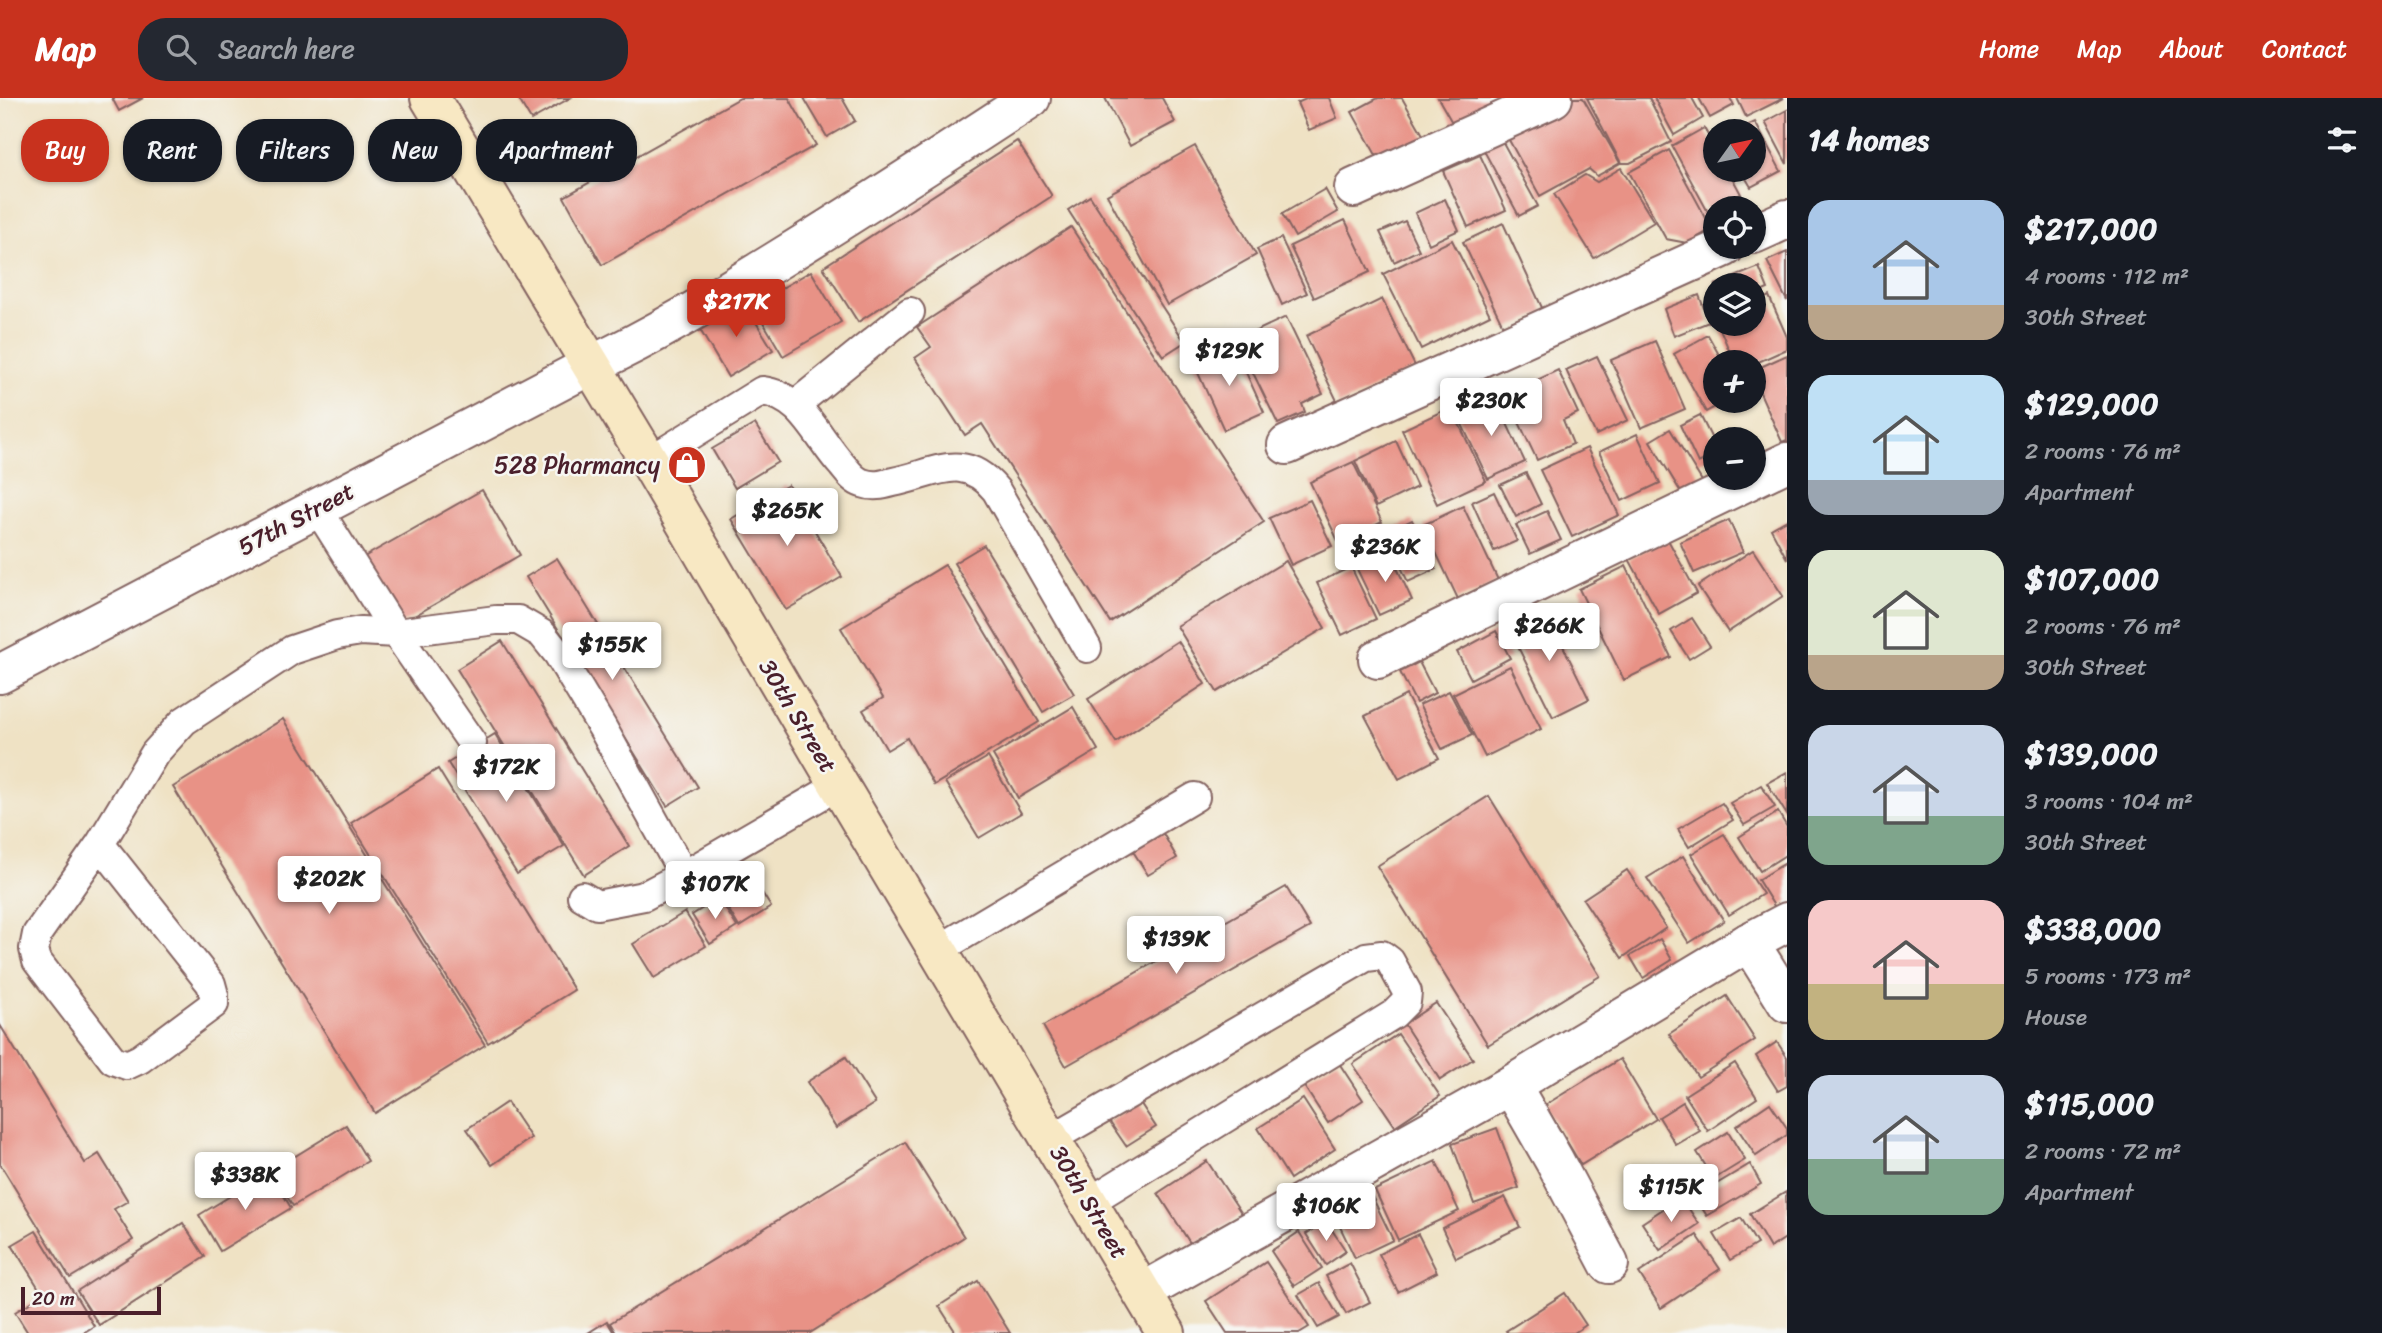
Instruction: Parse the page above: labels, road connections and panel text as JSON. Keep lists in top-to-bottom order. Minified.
{"streets":{"main road":["30th Street"],"street":["57th Street"]},"crossings":[["57th Street","30th Street"]],"places":{"shop":["528 Pharmancy"]},"scale_bar":"20 m","north":"top right","page":{"header":"Map","search":"Search here","nav":["Home","Map","About","Contact"],"heading":"14 homes","map_buttons":["+","−"],"chip":["Buy","Rent","Filters","New","Apartment"],"list":[{"name":"$217,000","note":"4 rooms · 112 m² · 30th Street"},{"name":"$129,000","note":"2 rooms · 76 m² · Apartment"},{"name":"$107,000","note":"2 rooms · 76 m² · 30th Street"},{"name":"$139,000","note":"3 rooms · 104 m² · 30th Street"},{"name":"$338,000","note":"5 rooms · 173 m² · House"},{"name":"$115,000","note":"2 rooms · 72 m² · Apartment"}],"price":["$217K","$129K","$230K","$265K","$236K","$266K","$155K","$172K","$202K","$107K","$139K","$338K","$115K","$106K"],"scale":"20 m"}}
